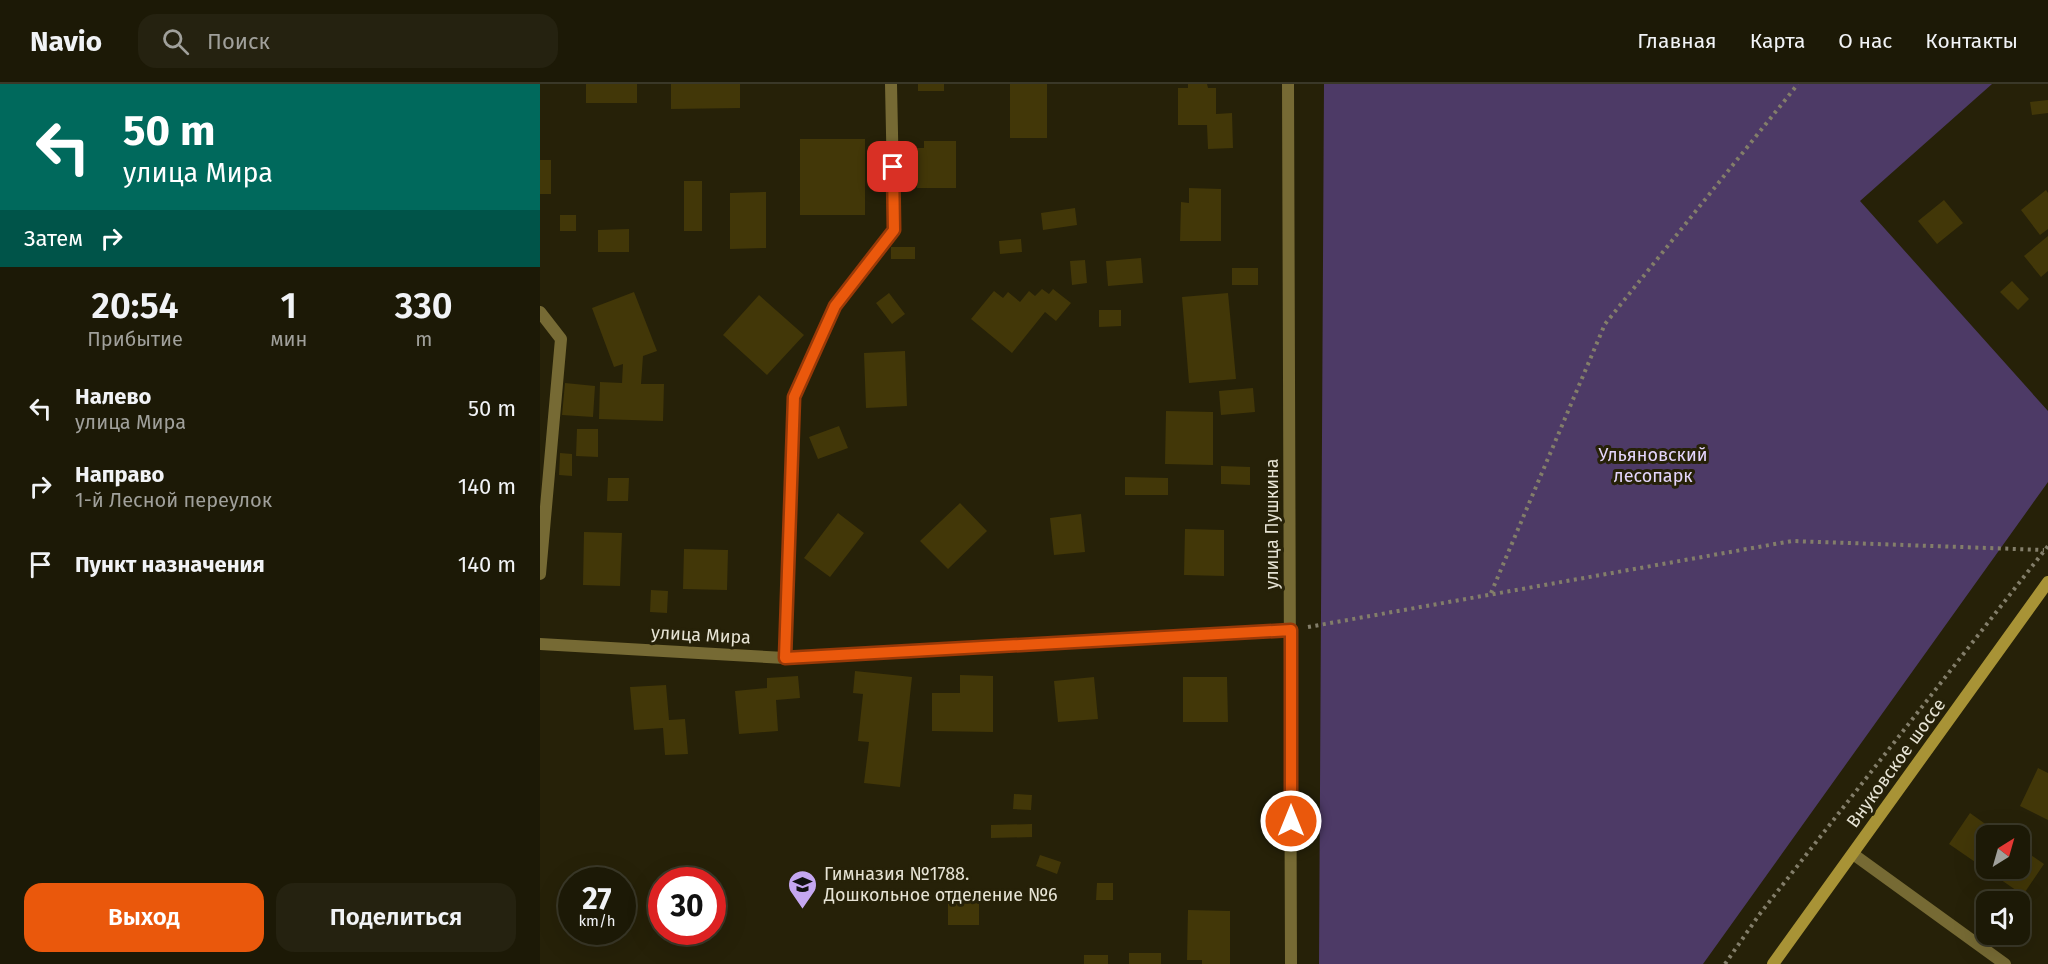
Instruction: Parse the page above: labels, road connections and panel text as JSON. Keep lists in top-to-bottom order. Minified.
{"streets":{"main road":["Внуковское шоссе"],"street":["улица Пушкина","улица Мира"]},"crossings":[["улица Пушкина","улица Мира"]],"parks":["Ульяновский лесопарк"],"places":{"school or university":["Гимназия №1788. Дошкольное отделение №6"]},"north":"top right","page":{"header":"Navio","search":"Поиск","nav":["Главная","Карта","О нас","Контакты"],"turn":["50 m","улица Мира"],"then":"Затем","eta":["20:54","Прибытие","1","мин","330","m"],"list":[{"name":"Налево","note":"улица Мира","value":"50 m"},{"name":"Направо","note":"1-й Лесной переулок","value":"140 m"},{"name":"Пункт назначения","value":"140 m"}],"speed":"27 km/h","limit":"30","buttons":["Выход","Поделиться"]}}
